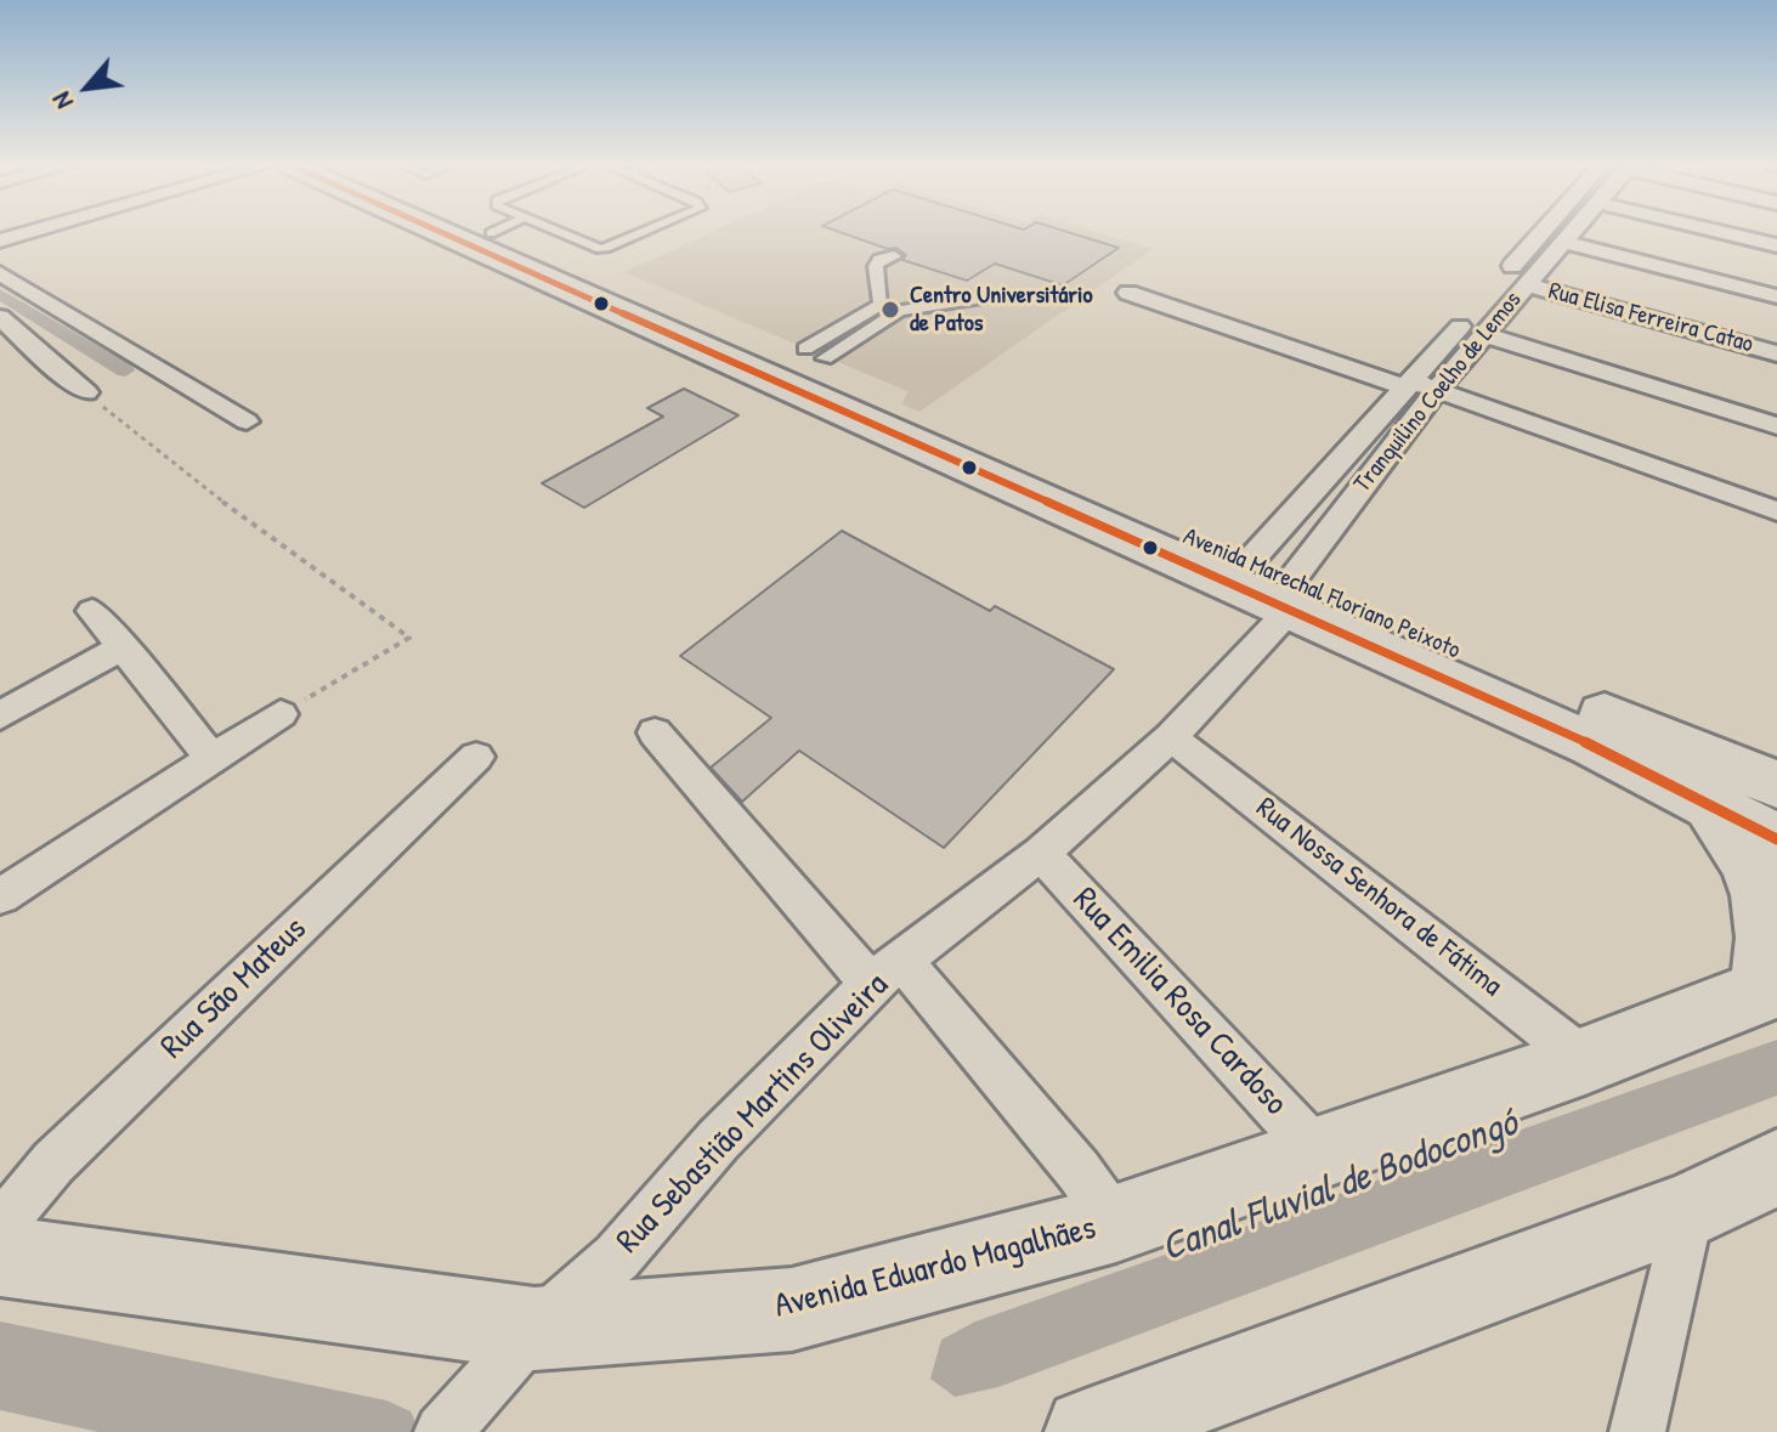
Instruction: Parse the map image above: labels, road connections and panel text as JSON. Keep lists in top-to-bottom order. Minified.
{"streets":{"main road":["Avenida Marechal Floriano Peixoto","Avenida Eduardo Magalhães"],"street":["Rua Elisa Ferreira Catao","Tranquilino Coelho de Lemos","Rua Nossa Senhora de Fátima","Rua São Mateus","Rua Emilia Rosa Cardoso","Rua Sebastião Martins Oliveira"]},"crossings":[["Rua Elisa Ferreira Catao","Tranquilino Coelho de Lemos"],["Tranquilino Coelho de Lemos","Avenida Marechal Floriano Peixoto"],["Tranquilino Coelho de Lemos","Rua Sebastião Martins Oliveira"],["Avenida Marechal Floriano Peixoto","Rua Sebastião Martins Oliveira"],["Rua Nossa Senhora de Fátima","Rua Sebastião Martins Oliveira"],["Rua Nossa Senhora de Fátima","Avenida Eduardo Magalhães"],["Rua Emilia Rosa Cardoso","Rua Sebastião Martins Oliveira"],["Rua Emilia Rosa Cardoso","Avenida Eduardo Magalhães"],["Rua Sebastião Martins Oliveira","Avenida Eduardo Magalhães"]],"water":["Canal Fluvial de Bodocongó"],"places":["Centro Universitário de Patos"],"north":"bottom left"}
